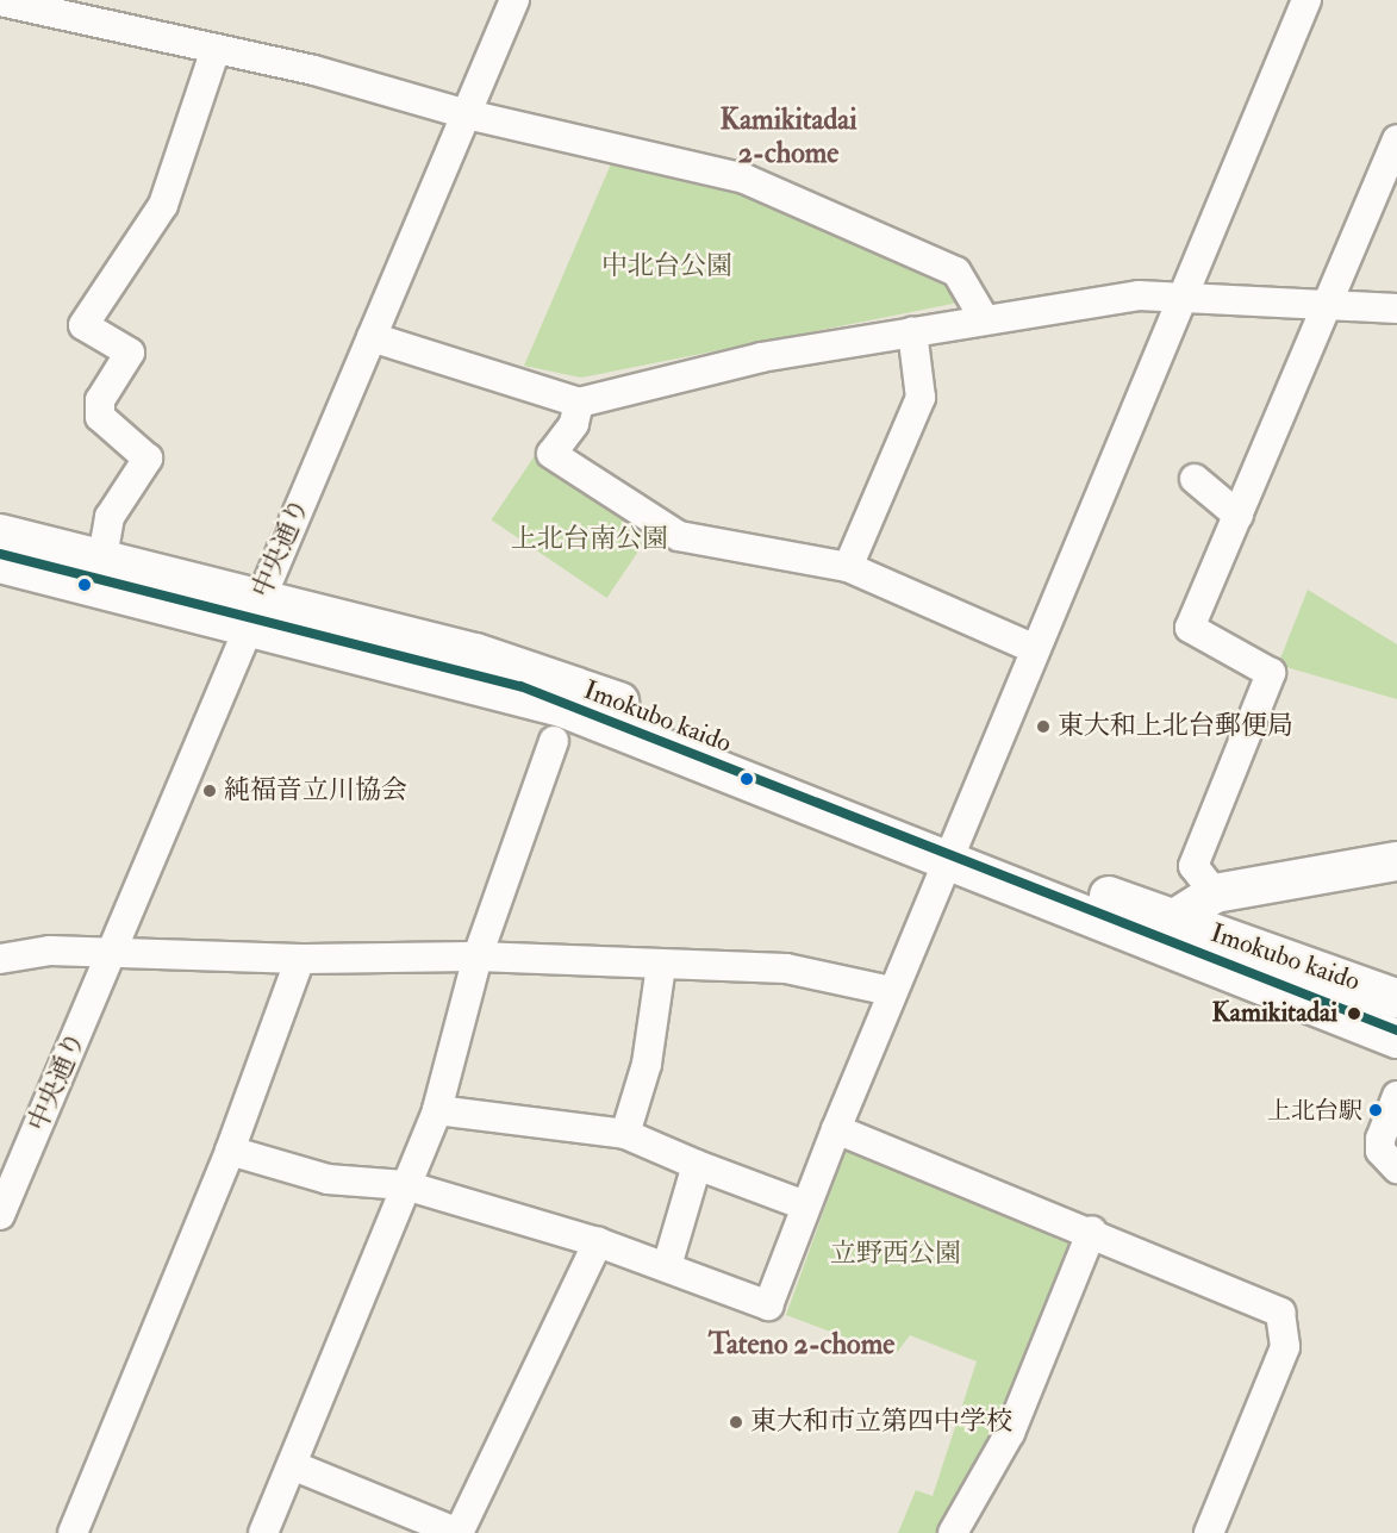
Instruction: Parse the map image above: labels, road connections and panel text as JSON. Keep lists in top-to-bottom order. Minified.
{"streets":{"main road":["Imokubo kaido"],"street":["中央通り"]},"crossings":[["中央通り","Imokubo kaido"]],"districts":["Kamikitadai 2-chome","Tateno 2-chome"],"parks":["中北台公園","上北台南公園","立野西公園"],"places":["東大和上北台郵便局","純福音立川協会","Kamikitadai","上北台駅","東大和市立第四中学校"]}
